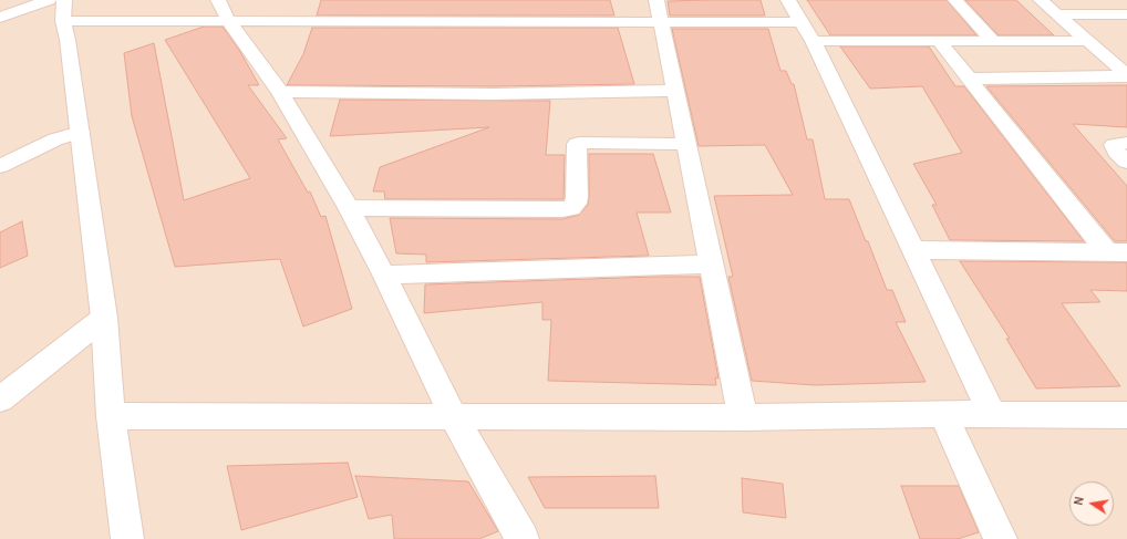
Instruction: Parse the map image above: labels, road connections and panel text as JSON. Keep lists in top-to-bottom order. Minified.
{"north":"left"}
